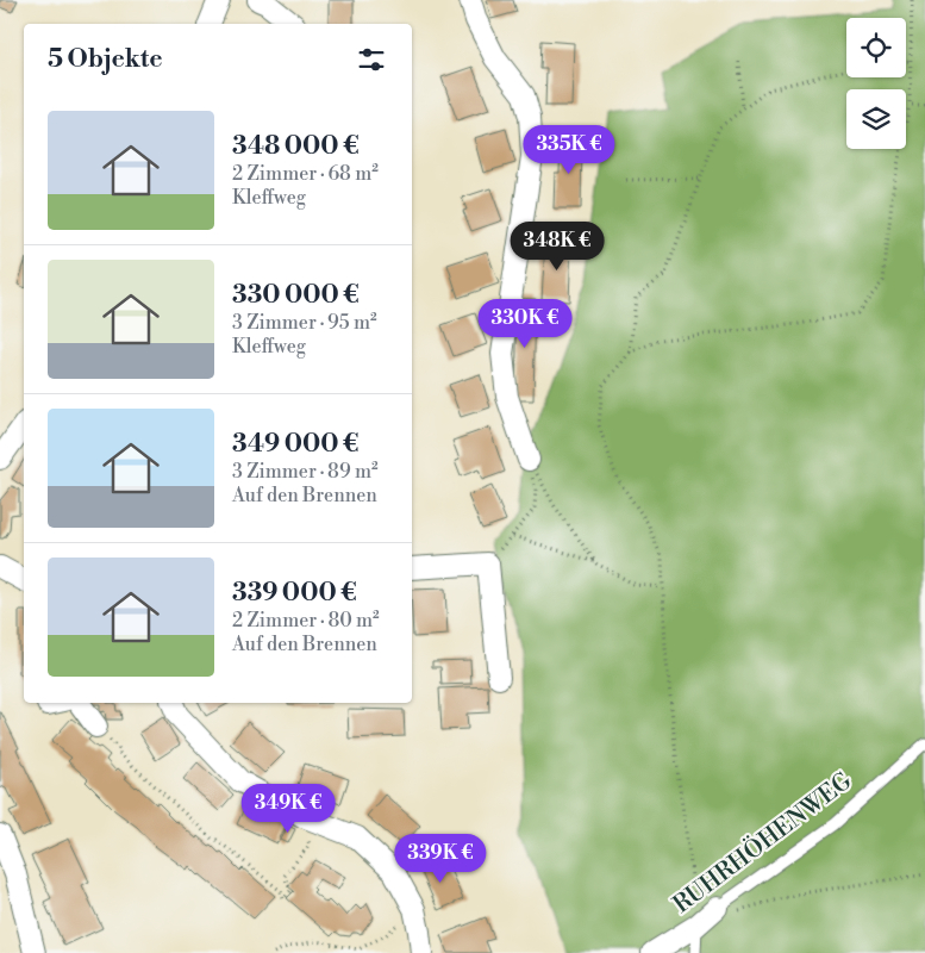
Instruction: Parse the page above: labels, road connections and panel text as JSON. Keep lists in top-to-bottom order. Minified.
{"streets":{"street":["RUHRHÖHENWEG"]},"page":{"heading":"5 Objekte","list":[{"name":"348 000 €","note":"2 Zimmer · 68 m² · Kleffweg"},{"name":"330 000 €","note":"3 Zimmer · 95 m² · Kleffweg"},{"name":"349 000 €","note":"3 Zimmer · 89 m² · Auf den Brennen"},{"name":"339 000 €","note":"2 Zimmer · 80 m² · Auf den Brennen"}],"price":["335K €","348K €","330K €","349K €","339K €"]}}
